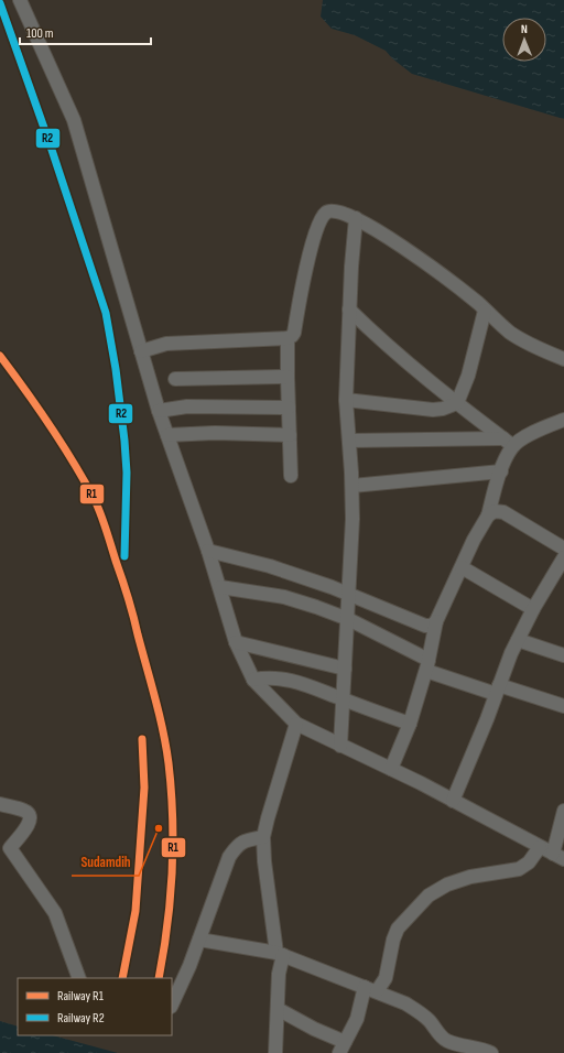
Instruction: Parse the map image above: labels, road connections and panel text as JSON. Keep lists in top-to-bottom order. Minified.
{"places":["Sudamdih"],"lines":["rail line R2","rail line R1"],"legend":["Railway R1","Railway R2"],"scale_bar":"100 m","north":"top"}
